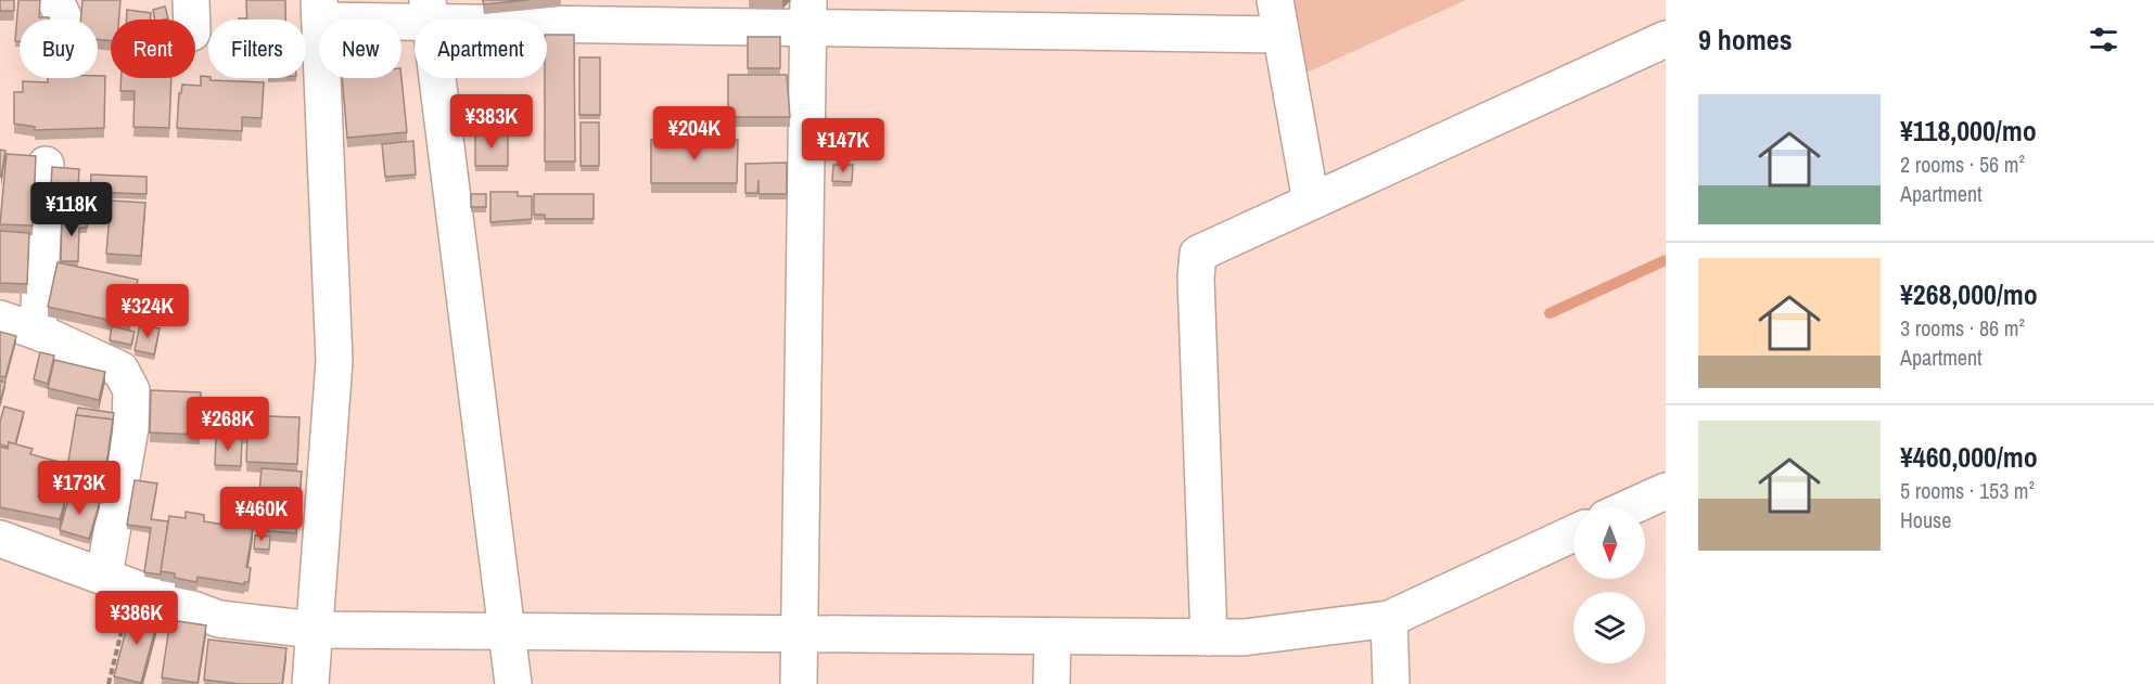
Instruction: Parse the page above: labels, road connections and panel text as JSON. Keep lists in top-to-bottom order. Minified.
{"north":"bottom","page":{"heading":"9 homes","chip":["Buy","Rent","Filters","New","Apartment"],"list":[{"name":"¥118,000/mo","note":"2 rooms · 56 m² · Apartment"},{"name":"¥268,000/mo","note":"3 rooms · 86 m² · Apartment"},{"name":"¥460,000/mo","note":"5 rooms · 153 m² · House"}],"price":["¥383K","¥204K","¥147K","¥118K","¥324K","¥268K","¥173K","¥460K","¥386K"]}}
